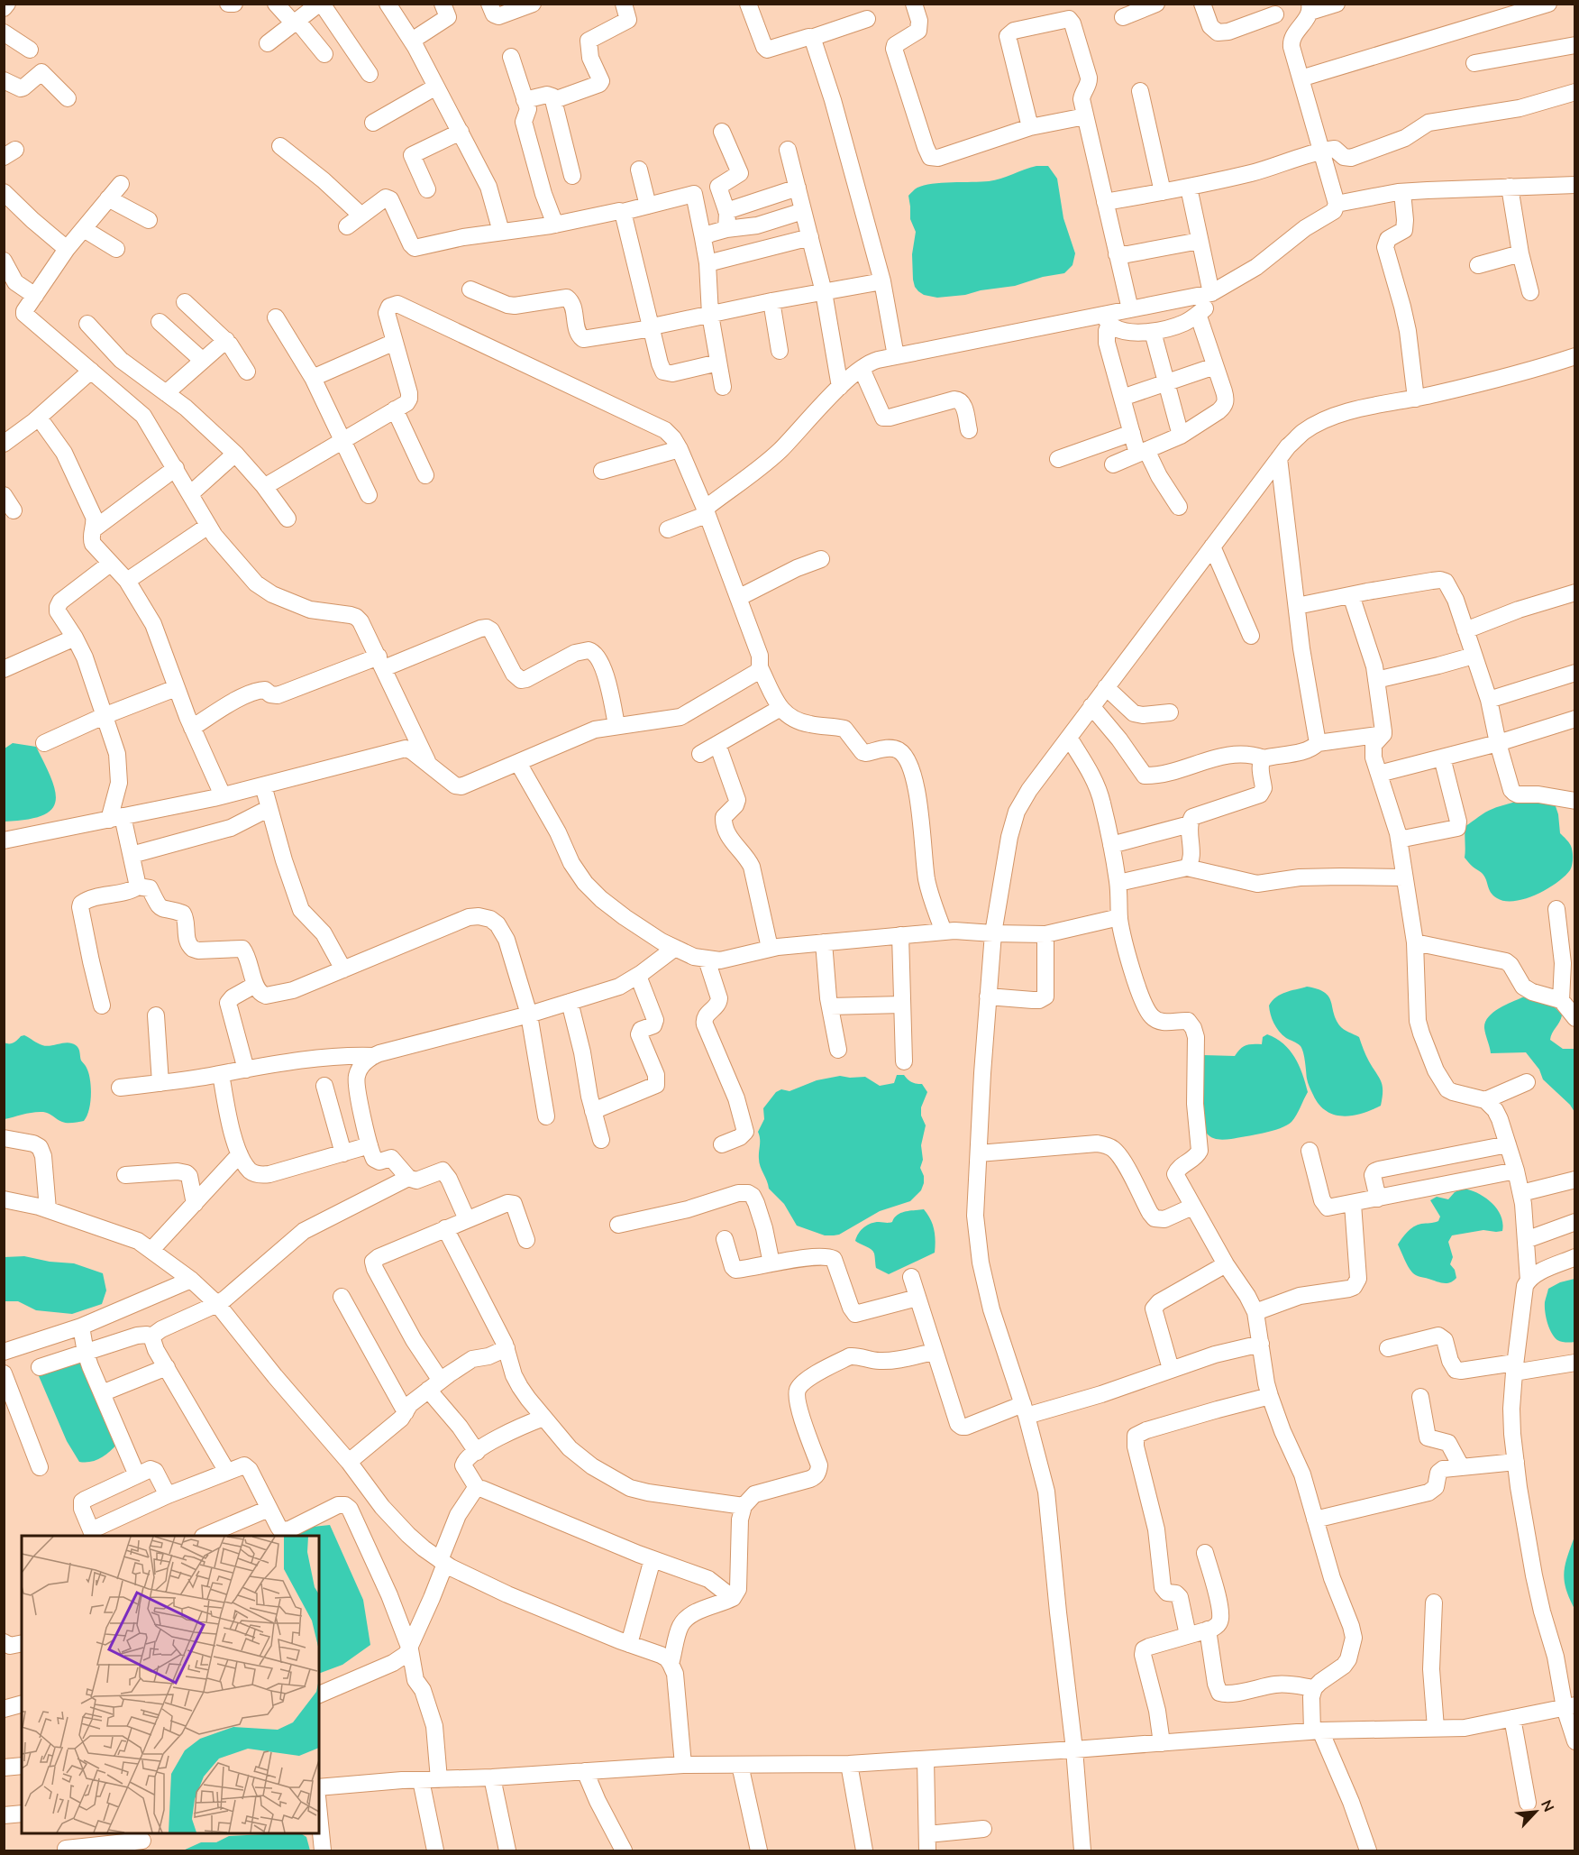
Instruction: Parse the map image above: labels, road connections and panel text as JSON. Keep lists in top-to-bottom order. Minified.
{"north":"top right"}
